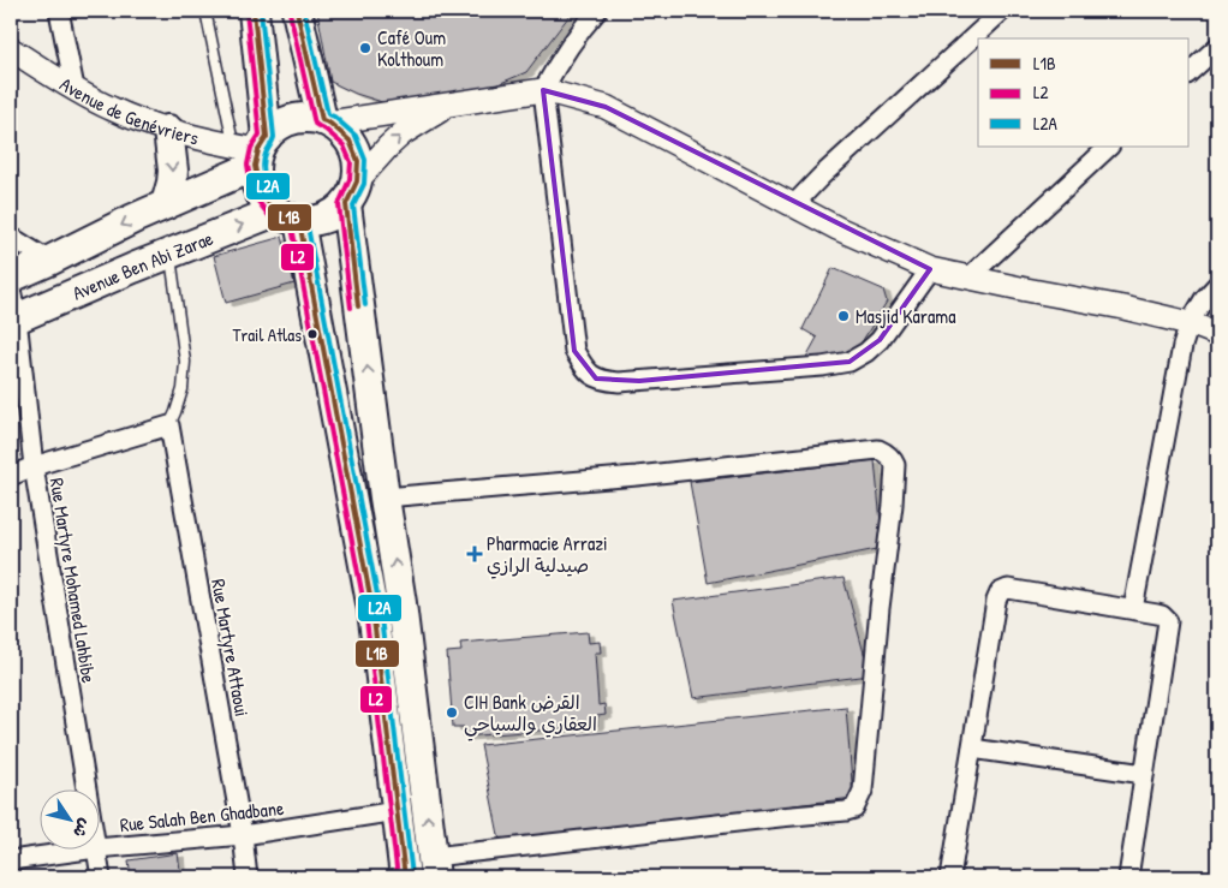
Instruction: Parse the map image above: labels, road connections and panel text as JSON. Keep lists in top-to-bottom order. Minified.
{"streets":{"main road":["Avenue Ben Abi Zarae"],"street":["Avenue de Genévriers","Rue Martyre Mohamed Lahbibe","Rue Martyre Attaoui","Rue Salah Ben Ghadbane"]},"crossings":[["Avenue de Genévriers","Avenue Ben Abi Zarae"],["Avenue Ben Abi Zarae","Rue Martyre Mohamed Lahbibe"],["Rue Martyre Mohamed Lahbibe","Rue Salah Ben Ghadbane"],["Rue Martyre Attaoui","Rue Salah Ben Ghadbane"]],"places":{"other":["Café Oum Kolthoum","Masjid Karama","Trail Atlas","CIH Bank القرض العقاري والسياحي"],"health":["Pharmacie Arrazi صيدلية الرازي"]},"lines":["transit line L1B","transit line L2A","transit line L2"],"legend":["L1B","L2","L2A"],"north":"bottom right"}
